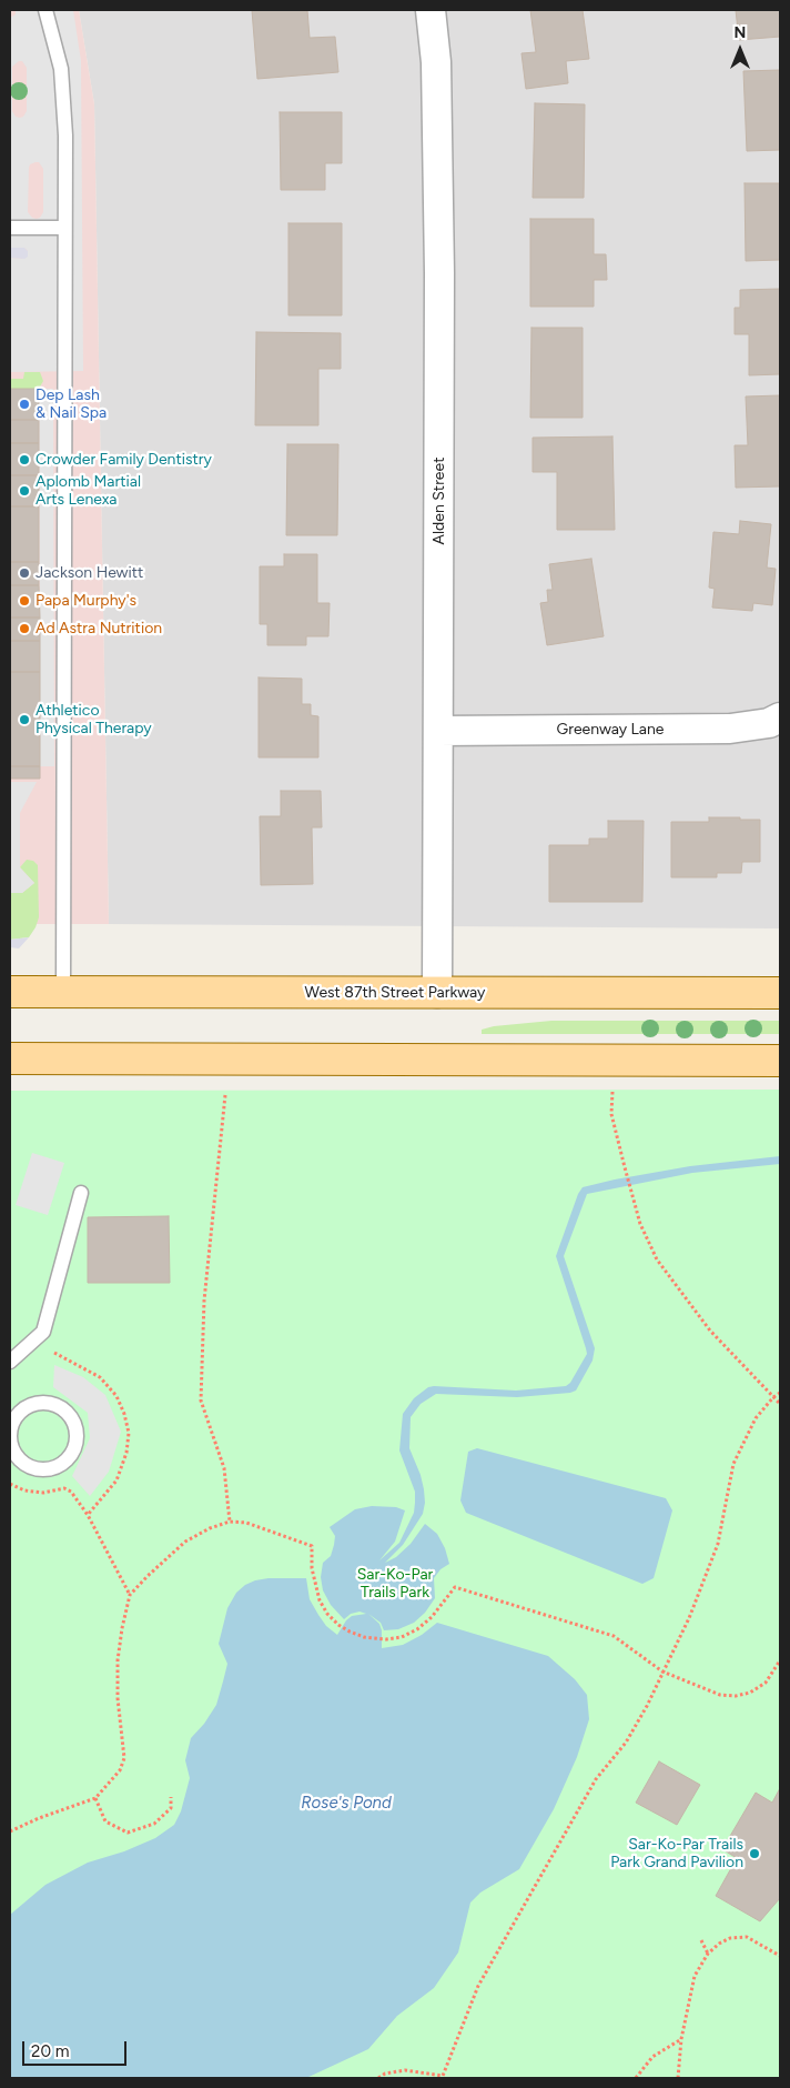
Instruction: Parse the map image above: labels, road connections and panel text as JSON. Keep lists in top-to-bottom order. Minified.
{"streets":{"main road":["West 87th Street Parkway"],"street":["Alden Street","Greenway Lane"]},"crossings":[["Alden Street","Greenway Lane"],["Alden Street","West 87th Street Parkway"]],"water":["Rose's Pond"],"parks":["Sar-Ko-Par Trails Park"],"places":["Dep Lash & Nail Spa","Crowder Family Dentistry","Aplomb Martial Arts Lenexa","Jackson Hewitt","Papa Murphy's","Ad Astra Nutrition","Athletico Physical Therapy","Sar-Ko-Par Trails Park Grand Pavilion"],"scale_bar":"20 m","north":"top"}
